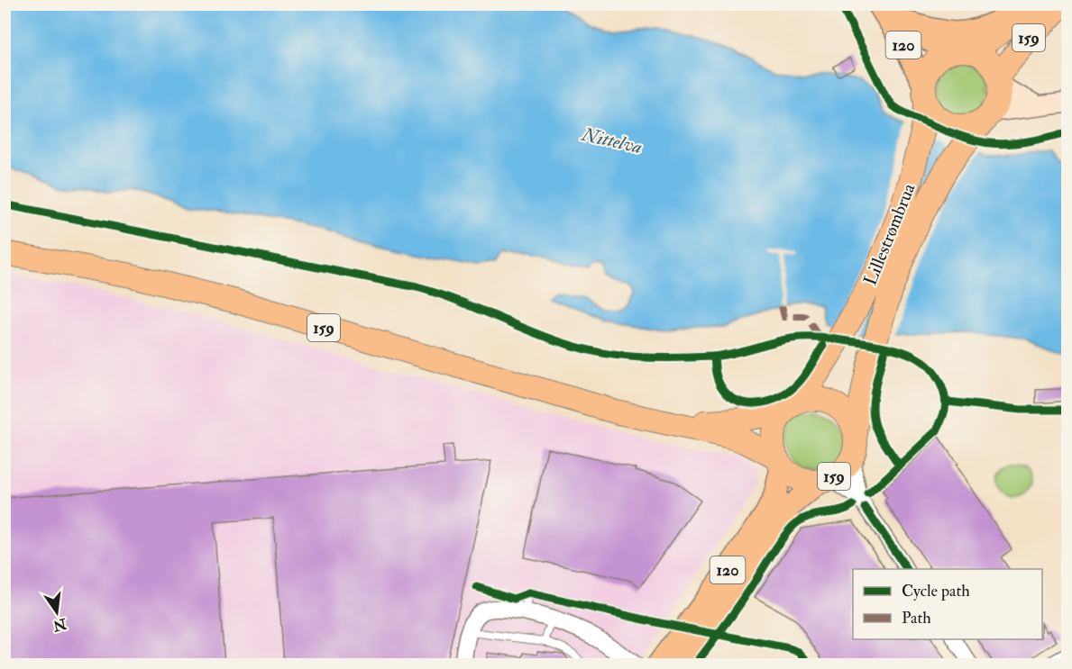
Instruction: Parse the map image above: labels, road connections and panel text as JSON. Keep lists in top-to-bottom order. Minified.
{"streets":{"highway":["159","Lillestrømbrua"],"main road":["120"]},"crossings":[["159","120"],["159","Lillestrømbrua"],["120","Lillestrømbrua"]],"water":["Nittelva"],"legend":["Cycle path","Path"],"north":"bottom"}
